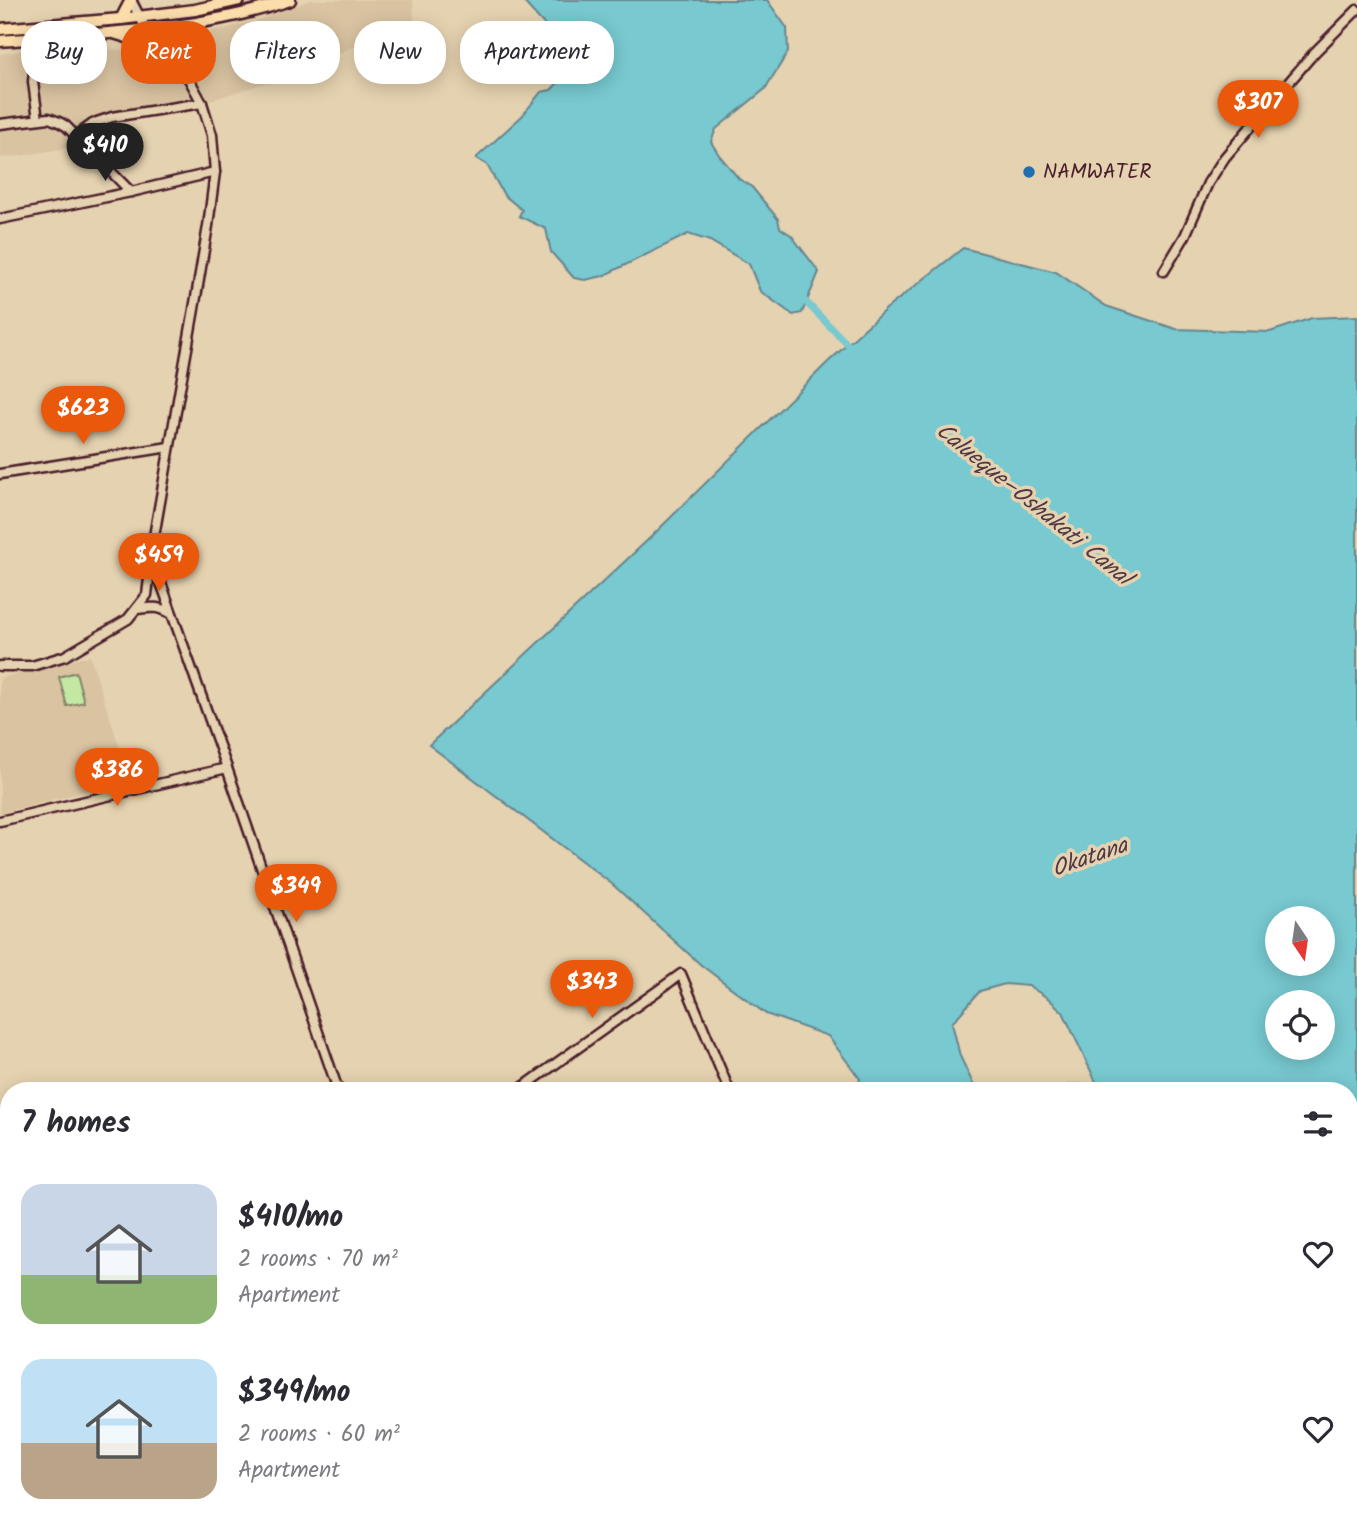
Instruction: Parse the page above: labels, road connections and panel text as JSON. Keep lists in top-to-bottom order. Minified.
{"water":["Calueque–Oshakati Canal","Okatana"],"places":["NAMWATER"],"north":"bottom","page":{"chip":["Buy","Rent","Filters","New","Apartment"],"price":["$307","$410","$623","$459","$386","$349","$343"],"heading":"7 homes","list":[{"name":"$410/mo","note":"2 rooms · 70 m² · Apartment"},{"name":"$349/mo","note":"2 rooms · 60 m² · Apartment"}]}}
